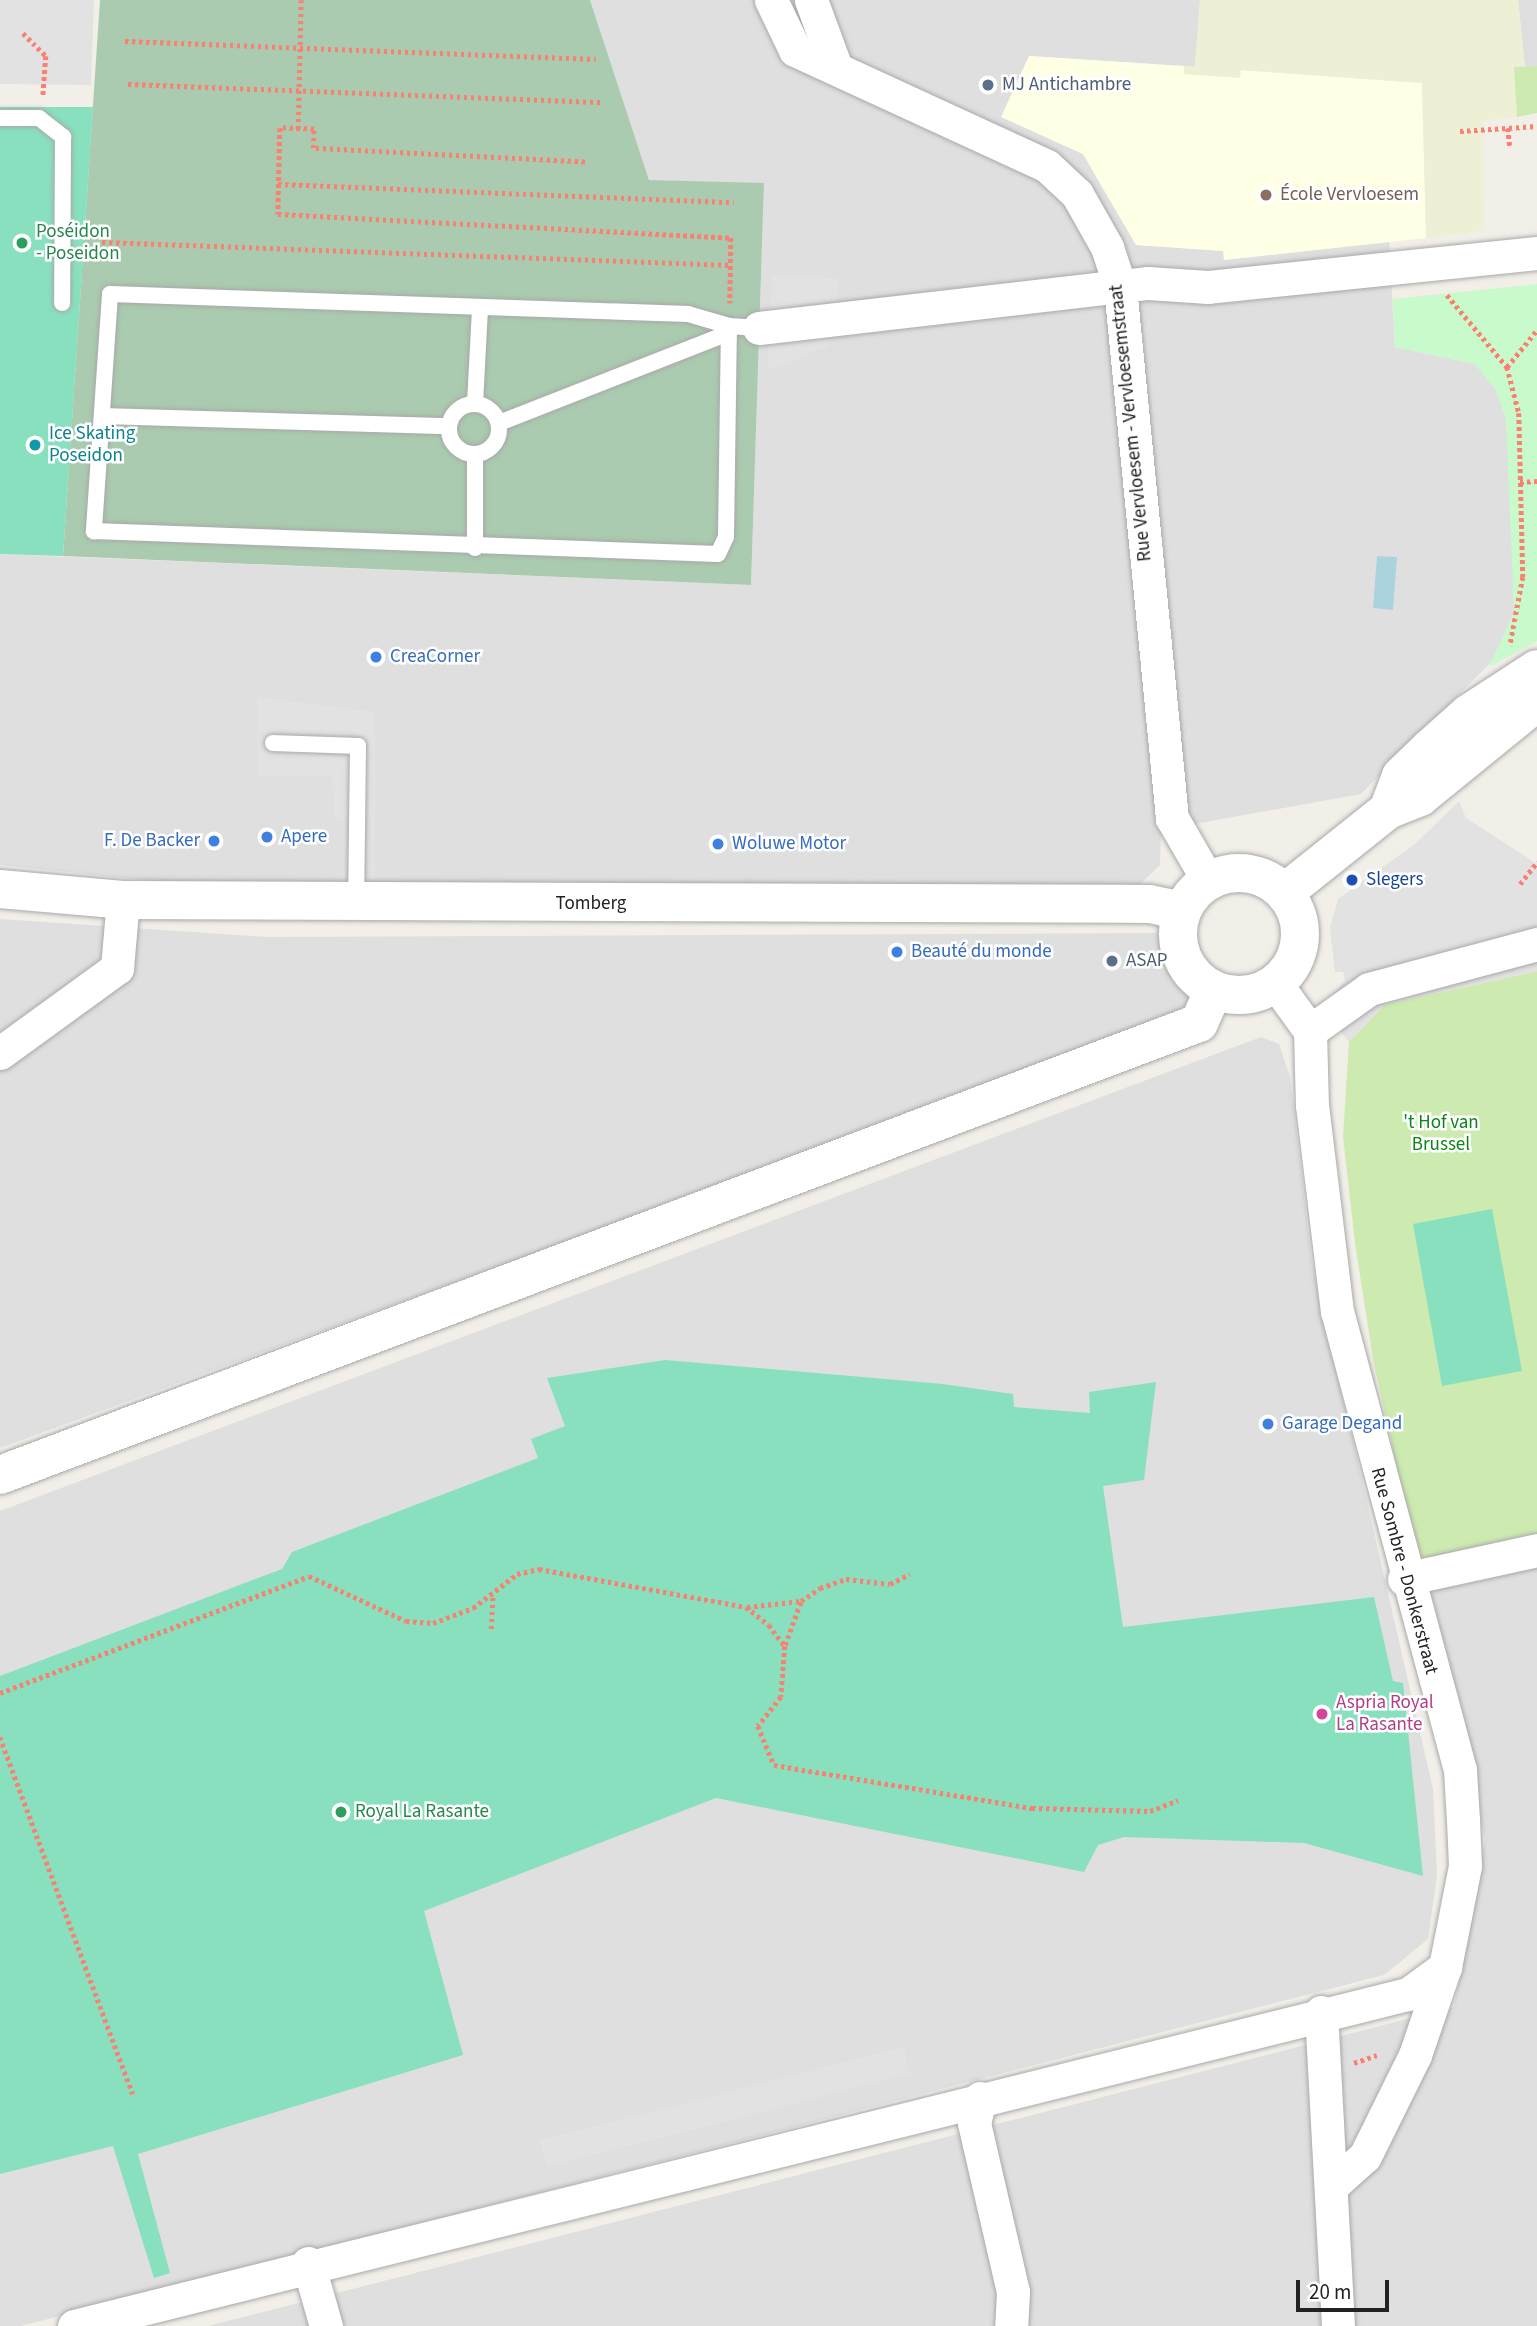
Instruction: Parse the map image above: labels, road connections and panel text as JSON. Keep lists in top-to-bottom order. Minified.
{"streets":{"street":["Rue Vervloesem - Vervloesemstraat","Tomberg","Rue Sombre - Donkerstraat"]},"crossings":[["Rue Vervloesem - Vervloesemstraat","Tomberg"]],"parks":["'t Hof van Brussel"],"places":["MJ Antichambre","École Vervloesem","Poséidon - Poseidon","Ice Skating Poseidon","CreaCorner","Apere","F. De Backer","Woluwe Motor","Slegers","Beauté du monde","ASAP","Garage Degand","Aspria Royal La Rasante","Royal La Rasante"],"scale_bar":"20 m"}
